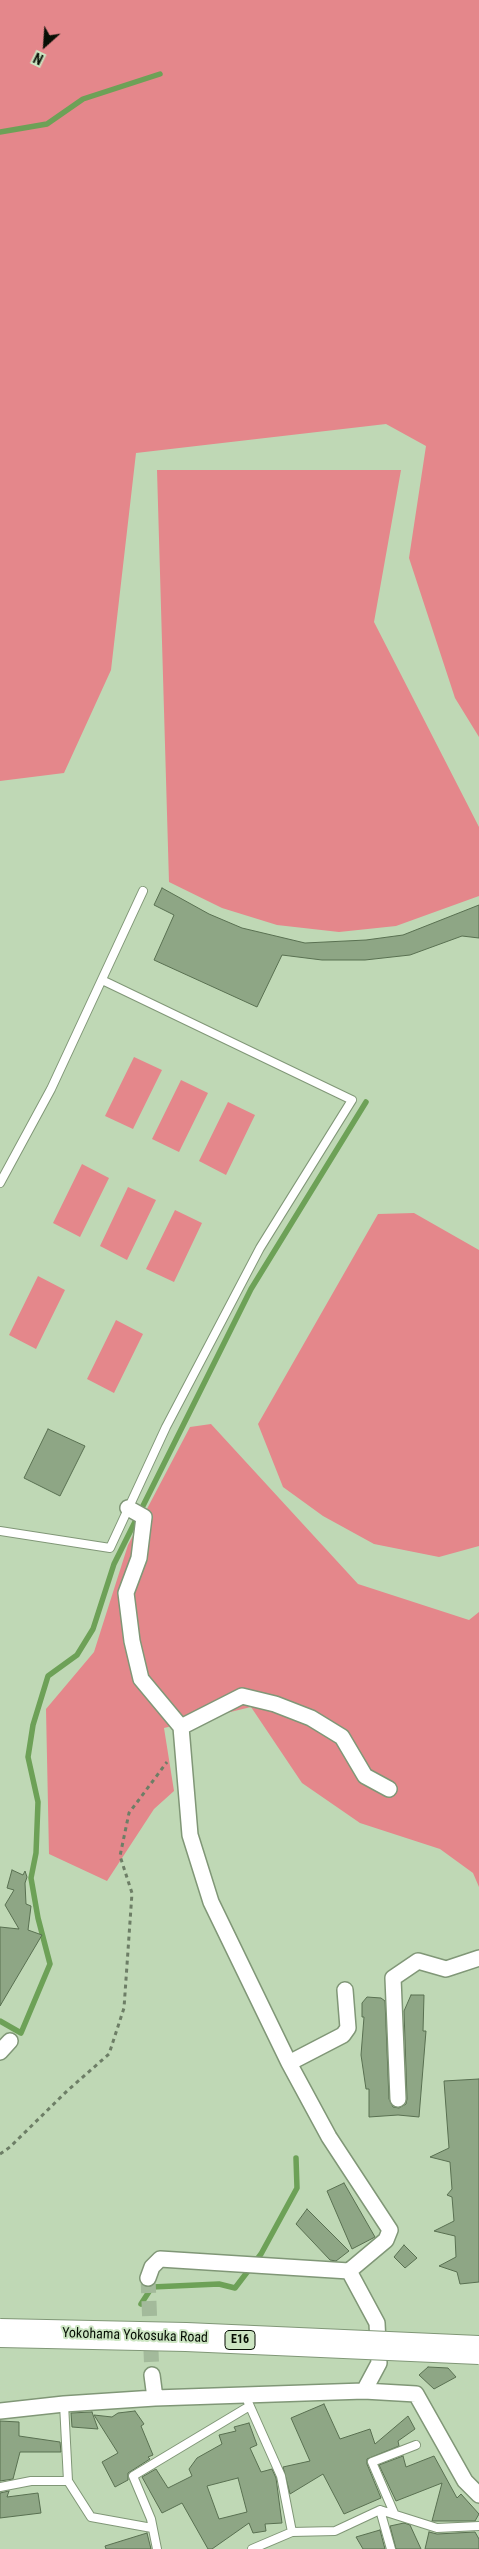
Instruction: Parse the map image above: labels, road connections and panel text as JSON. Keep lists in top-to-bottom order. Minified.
{"streets":{"highway":["Yokohama Yokosuka Road","E16"]},"north":"bottom left"}
